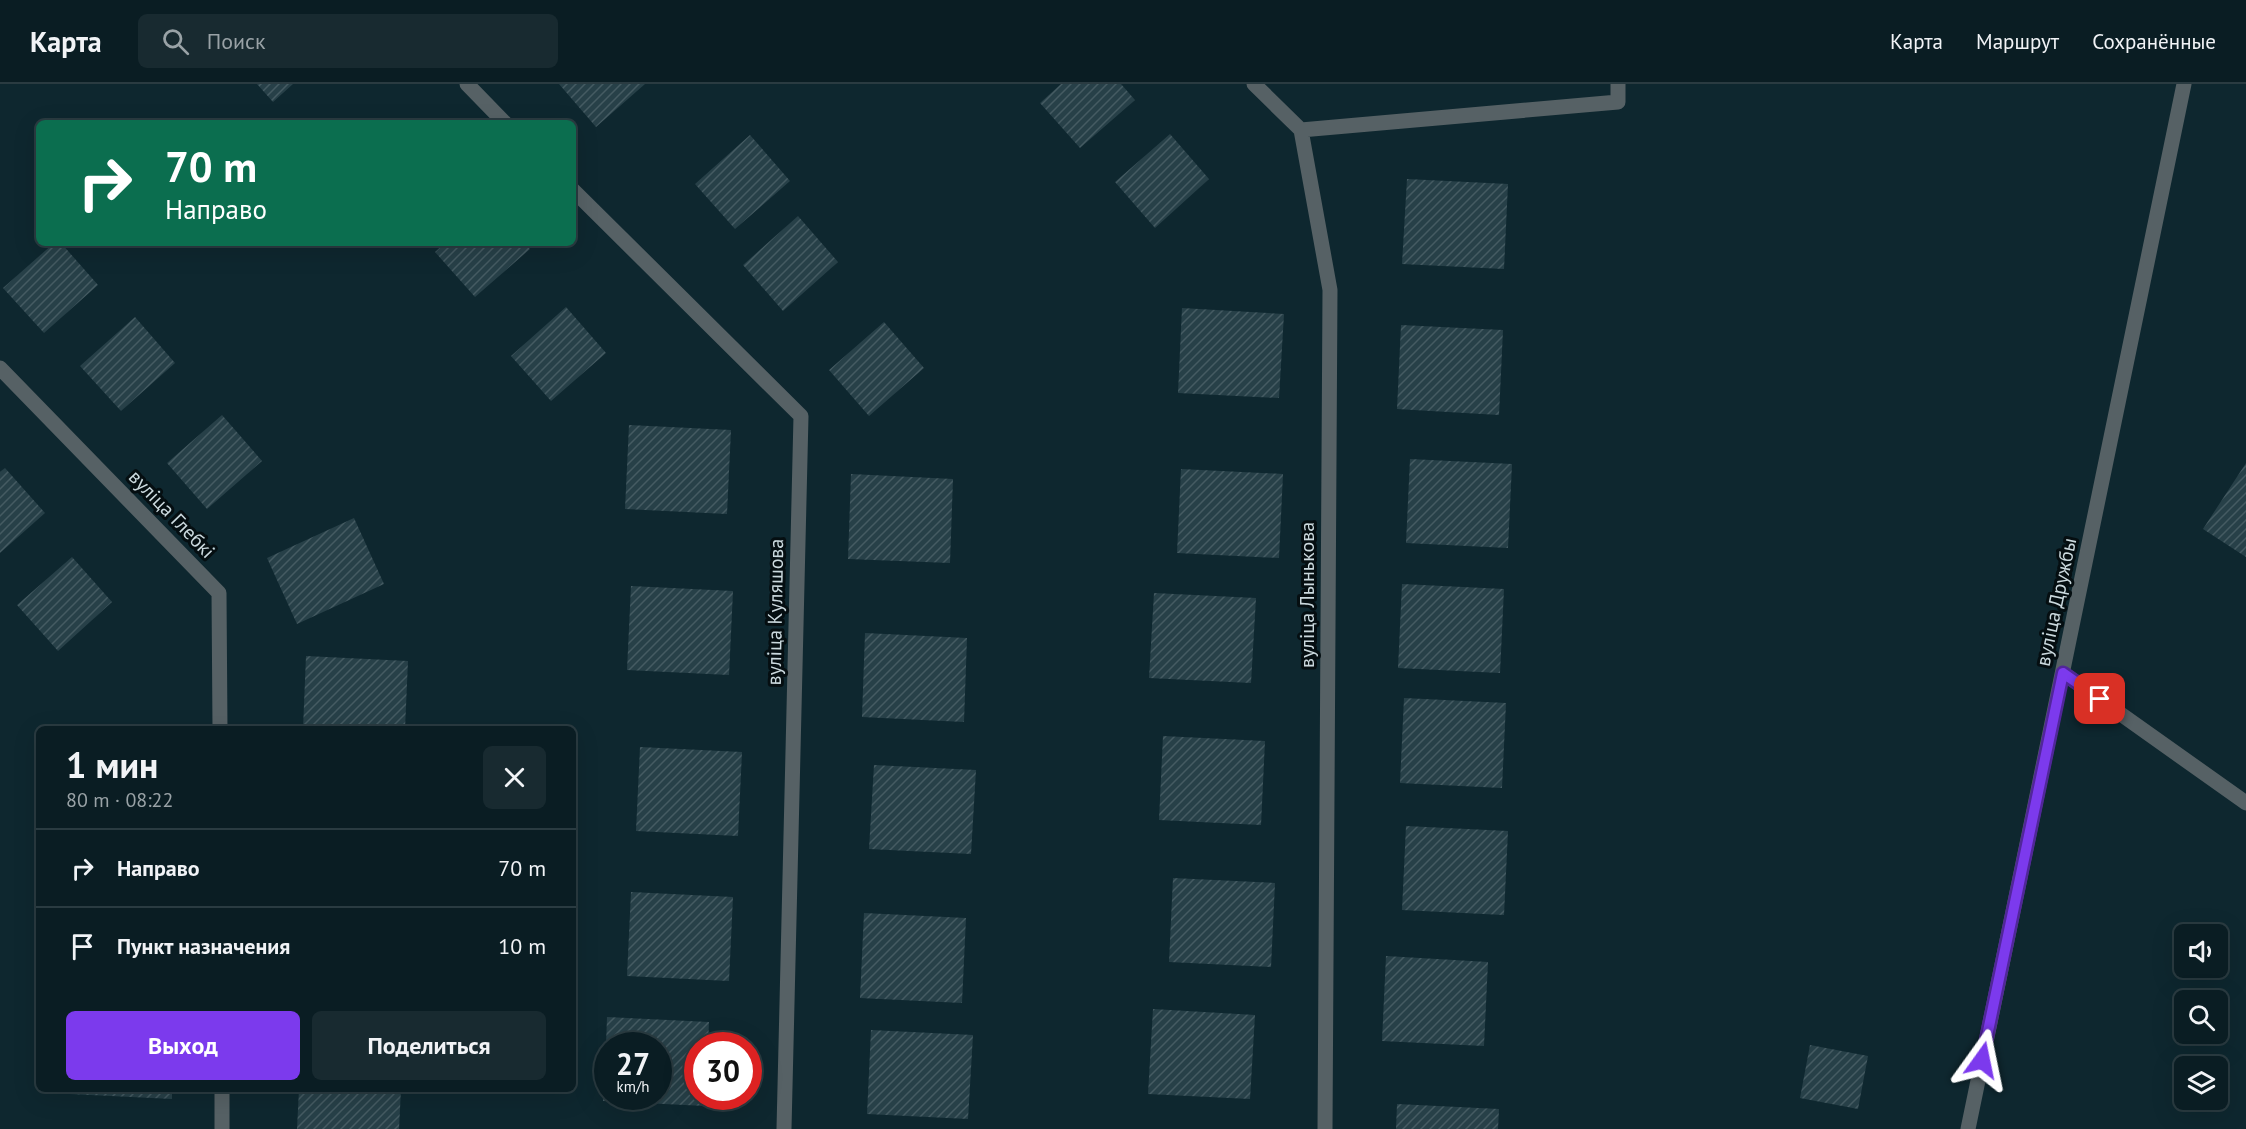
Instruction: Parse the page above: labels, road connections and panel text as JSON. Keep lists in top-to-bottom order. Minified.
{"streets":{"street":["вуліца Глебкі","вуліца Лынькова","вуліца Дружбы","вуліца Куляшова"]},"page":{"header":"Карта","search":"Поиск","nav":["Карта","Маршрут","Сохранённые"],"turn":["70 m","Направо"],"heading":["1 мин","80 m · 08:22"],"list":[{"name":"Направо","value":"70 m"},{"name":"Пункт назначения","value":"10 m"}],"buttons":["Выход","Поделиться"],"speed":"27 km/h","limit":"30"}}
